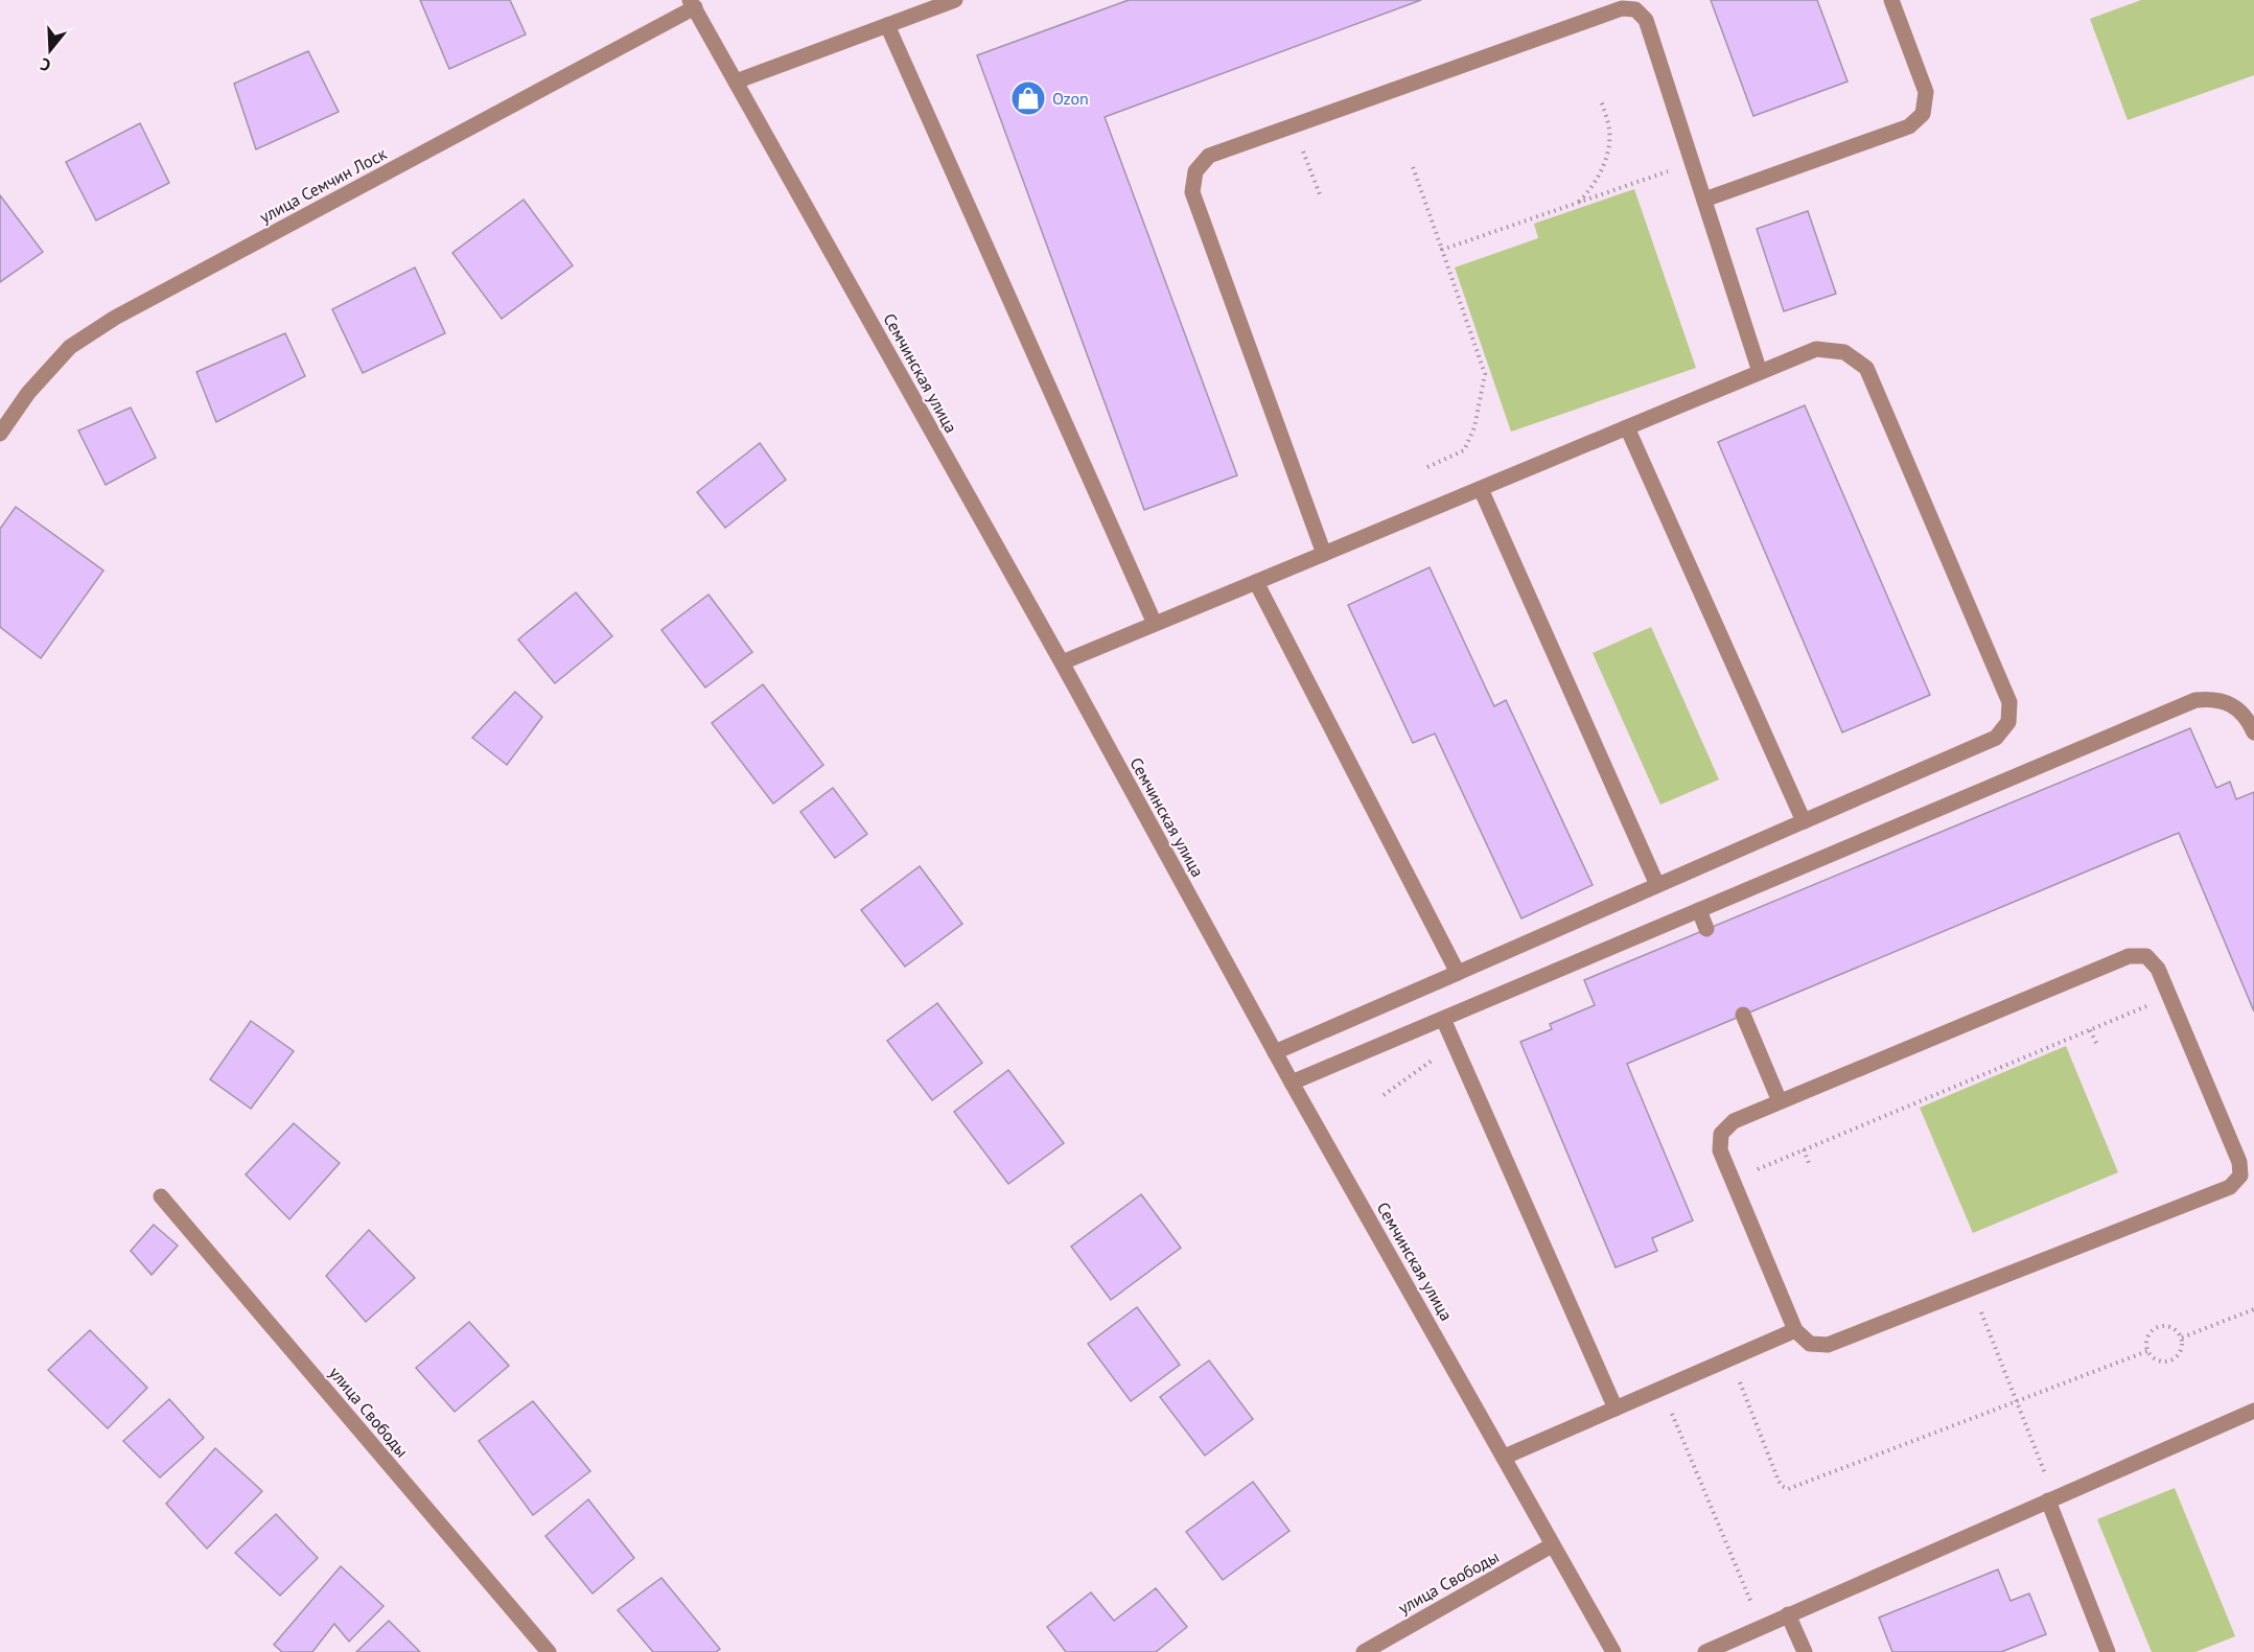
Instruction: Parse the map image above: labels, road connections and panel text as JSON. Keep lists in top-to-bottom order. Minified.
{"streets":{"street":["улица Семчин Лоск","Семчинская улица","улица Свободы"]},"crossings":[["улица Семчин Лоск","Семчинская улица"],["Семчинская улица","улица Свободы"]],"places":{"shop":["Ozon"]},"north":"bottom"}
